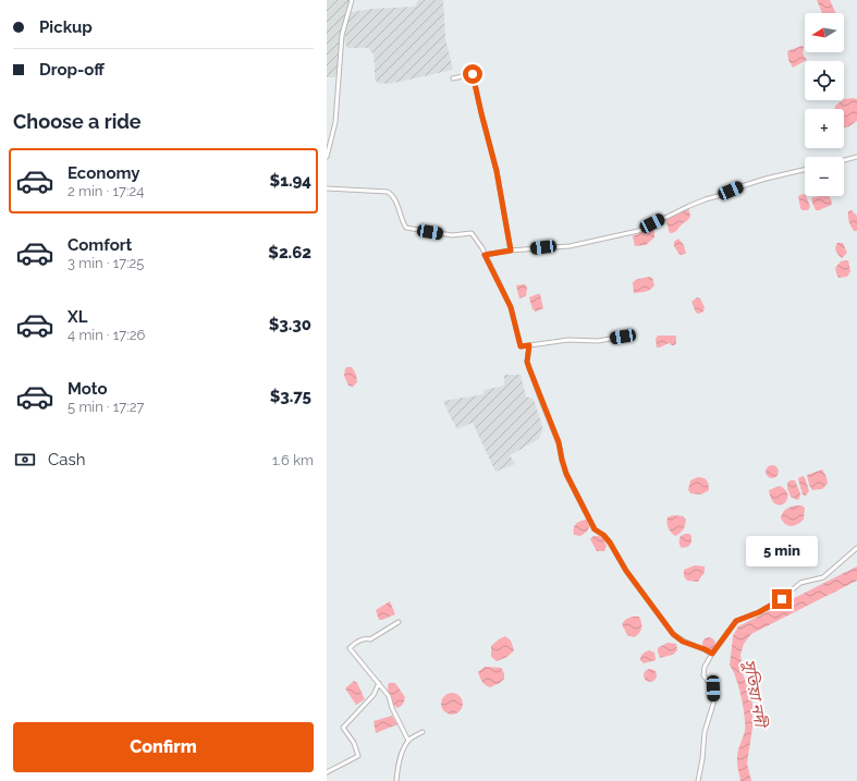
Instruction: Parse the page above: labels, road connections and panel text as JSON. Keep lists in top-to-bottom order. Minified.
{"water":["সুতিয়া নদী"],"north":"left","page":{"banner":["Pickup","Drop-off"],"map_buttons":["+","−"],"heading":"Choose a ride","list":[{"name":"Economy","note":"2 min · 17:24","value":"$1.94"},{"name":"Comfort","note":"3 min · 17:25","value":"$2.62"},{"name":"XL","note":"4 min · 17:26","value":"$3.30"},{"name":"Moto","note":"5 min · 17:27","value":"$3.75"}],"pay":["Cash","1.6 km"],"bubble":"5 min","buttons":"Confirm"}}
